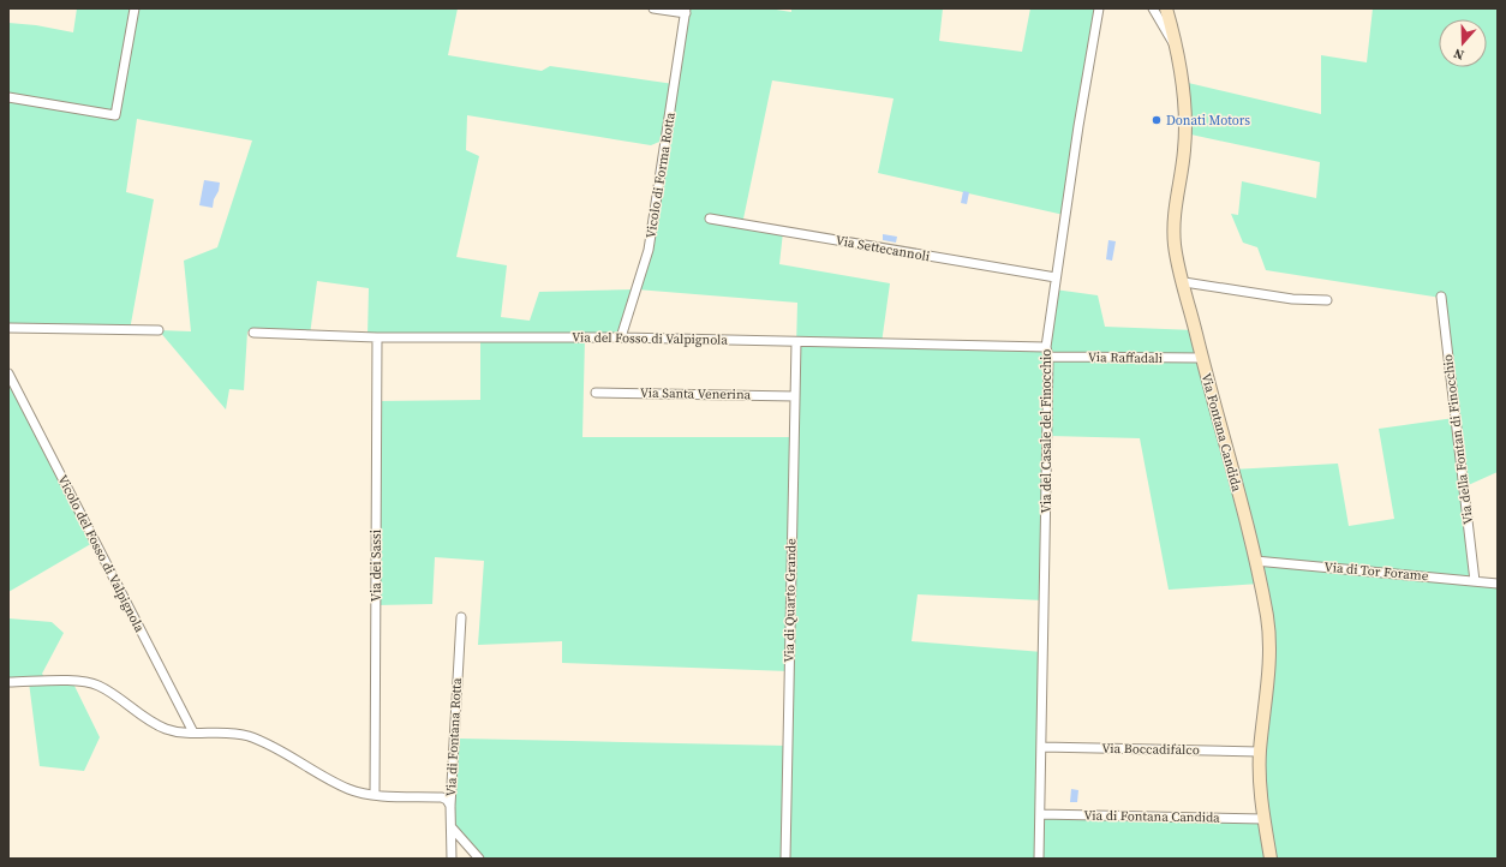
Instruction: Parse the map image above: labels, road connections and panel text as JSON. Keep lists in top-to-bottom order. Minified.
{"streets":{"main road":["Via Fontana Candida"],"street":["Vicolo di Forma Rotta","Via Settecannoli","Via del Fosso di Valpignola","Via Raffadali","Via Santa Venerina","Via del Casale del Finocchio","Via della Fontan di Finocchio","Vicolo del Fosso di Valpignola","Via dei Sassi","Via di Tor Forame","Via di Quarto Grande","Via di Fontana Rotta","Via Boccadifalco","Via di Fontana Candida"]},"crossings":[["Vicolo di Forma Rotta","Via del Fosso di Valpignola"],["Via Settecannoli","Via del Casale del Finocchio"],["Via del Fosso di Valpignola","Via del Casale del Finocchio"],["Via del Fosso di Valpignola","Via dei Sassi"],["Via del Fosso di Valpignola","Via di Quarto Grande"],["Via Raffadali","Via del Casale del Finocchio"],["Via Raffadali","Via Fontana Candida"],["Via Santa Venerina","Via di Quarto Grande"],["Via del Casale del Finocchio","Via Boccadifalco"],["Via del Casale del Finocchio","Via di Fontana Candida"],["Via Fontana Candida","Via di Tor Forame"],["Via Fontana Candida","Via Boccadifalco"],["Via Fontana Candida","Via di Fontana Candida"],["Via della Fontan di Finocchio","Via di Tor Forame"]],"places":["Donati Motors"],"north":"bottom"}
